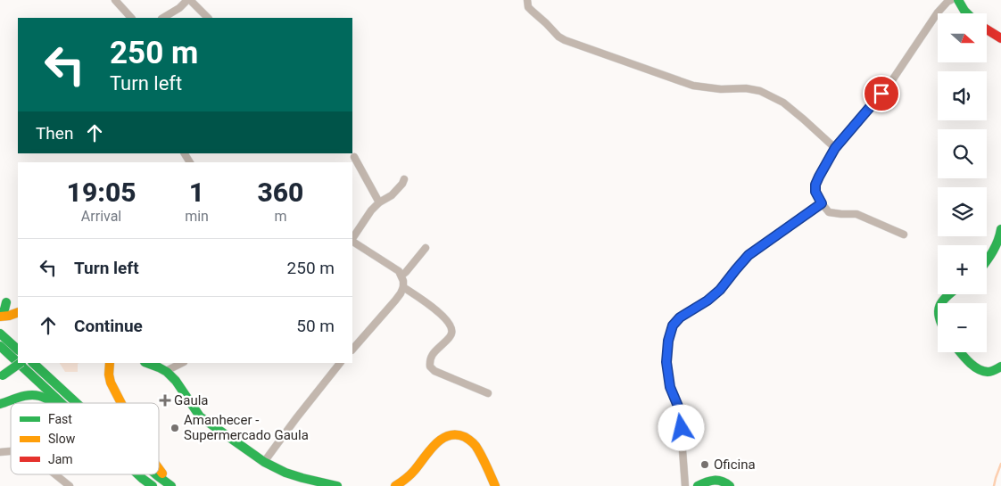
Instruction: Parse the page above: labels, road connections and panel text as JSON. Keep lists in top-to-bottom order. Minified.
{"places":{"health":["Gaula"],"other":["Amanhecer - Supermercado Gaula","Oficina"]},"legend":["Fast","Slow","Jam"],"north":"right","page":{"map_buttons":["+","−"],"turn":["250 m","Turn left"],"then":"Then","eta":["19:05","Arrival","1","min","360","m"],"list":[{"name":"Turn left","value":"250 m"},{"name":"Continue","value":"50 m"}]}}
